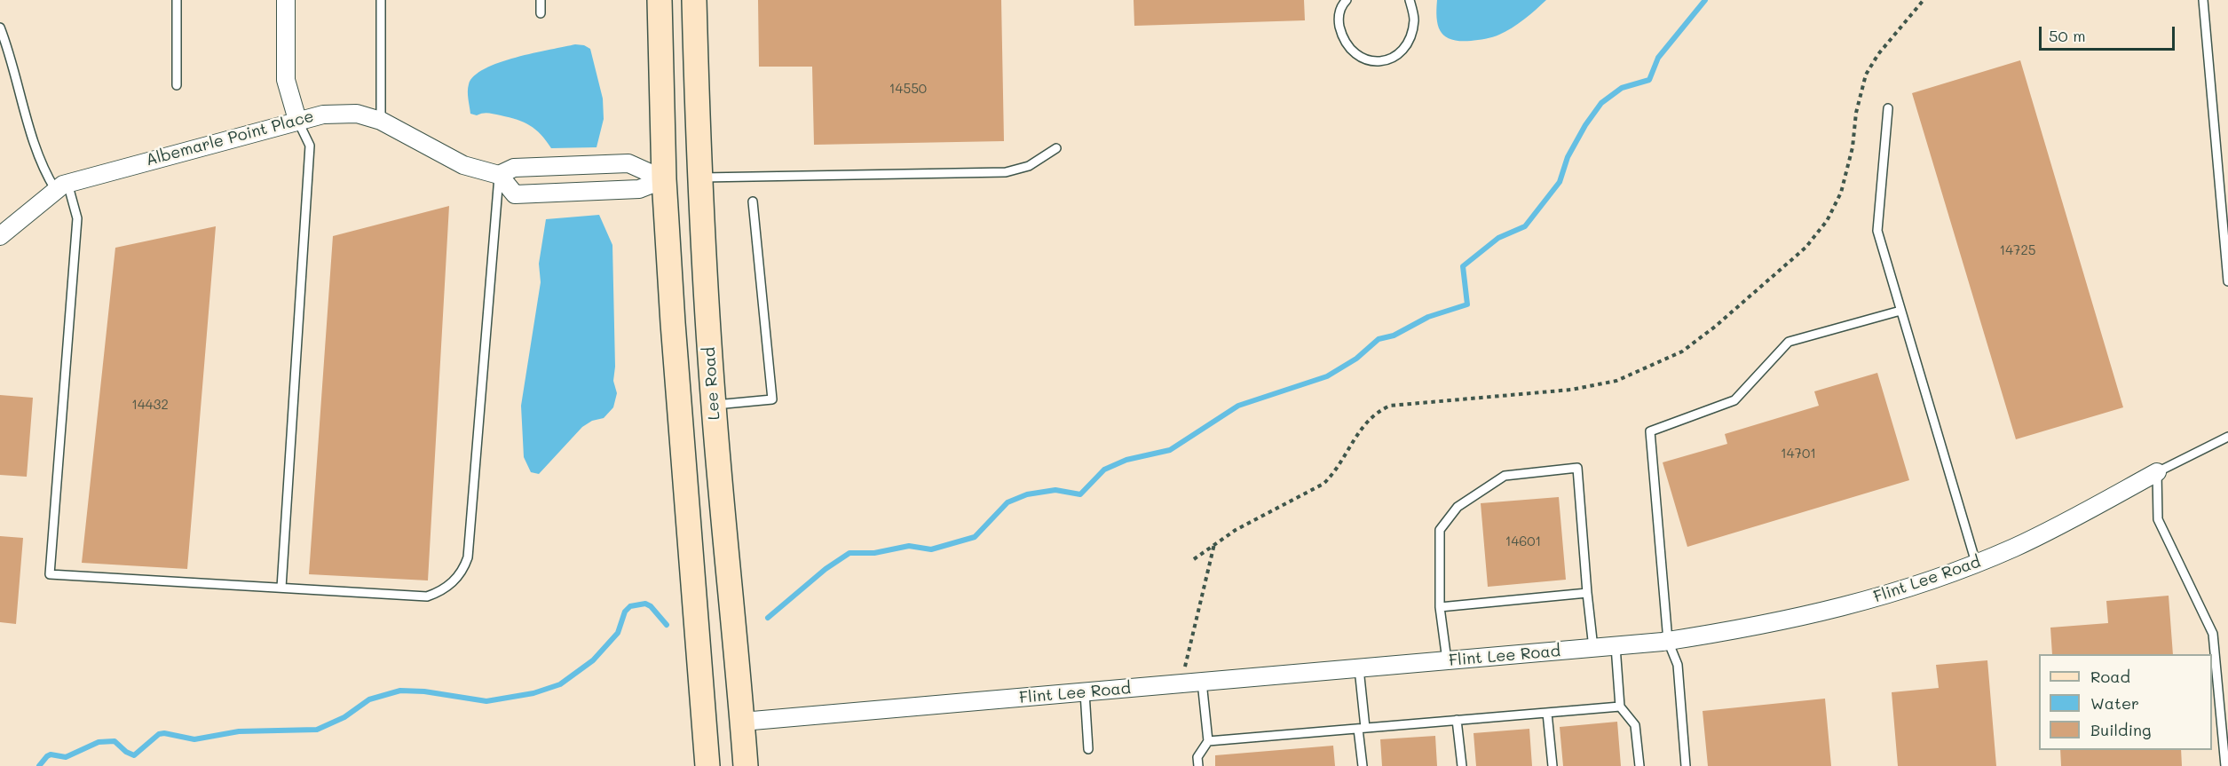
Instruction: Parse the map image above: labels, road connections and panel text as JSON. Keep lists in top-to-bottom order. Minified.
{"streets":{"street":["Albemarle Point Place","Lee Road","Flint Lee Road"]},"crossings":[["Lee Road","Flint Lee Road"]],"house_numbers":["14550","14725","14432","14701","14601"],"legend":["Road","Water","Building"],"scale_bar":"50 m"}
